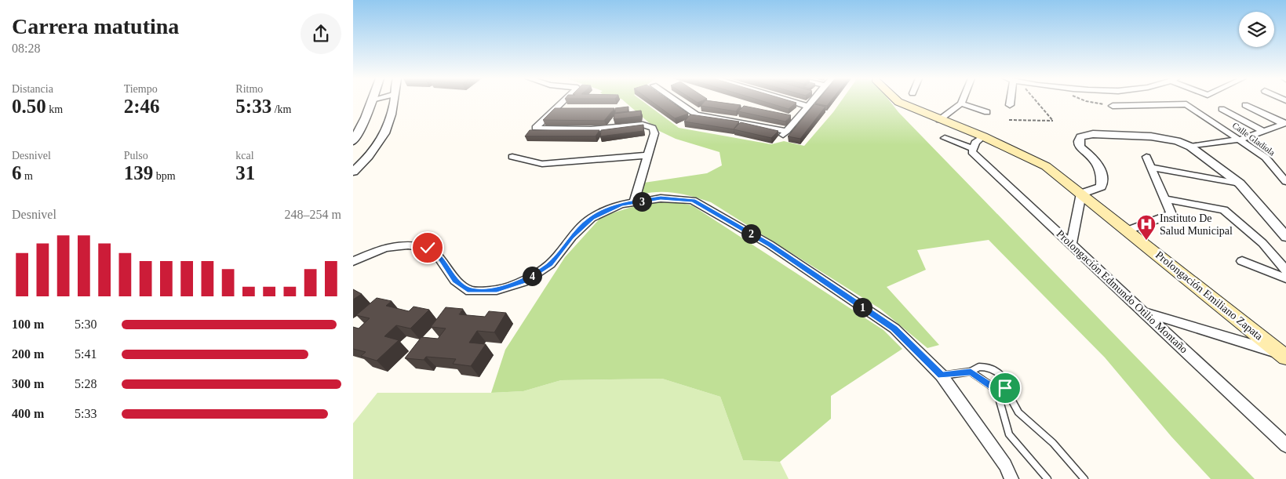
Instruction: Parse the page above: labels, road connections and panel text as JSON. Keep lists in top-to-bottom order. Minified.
{"streets":{"main road":["Prolongación Emiliano Zapata"],"street":["Calle Gladiola","Prolongación Edmundo Otilio Montaño"]},"places":{"hospital":["Instituto De Salud Municipal"]},"page":{"heading":["Carrera matutina","08:28"],"stats":[["Distancia","0.50 km"],["Tiempo","2:46"],["Ritmo","5:33 /km"],["Desnivel","6 m"],["Pulso","139 bpm"],["kcal","31"]],"pins":["3","2","4","1"],"chart":["Desnivel","248–254 m"],"list":[{"name":"100 m","note":"5:30"},{"name":"200 m","note":"5:41"},{"name":"300 m","note":"5:28"},{"name":"400 m","note":"5:33"}]}}
